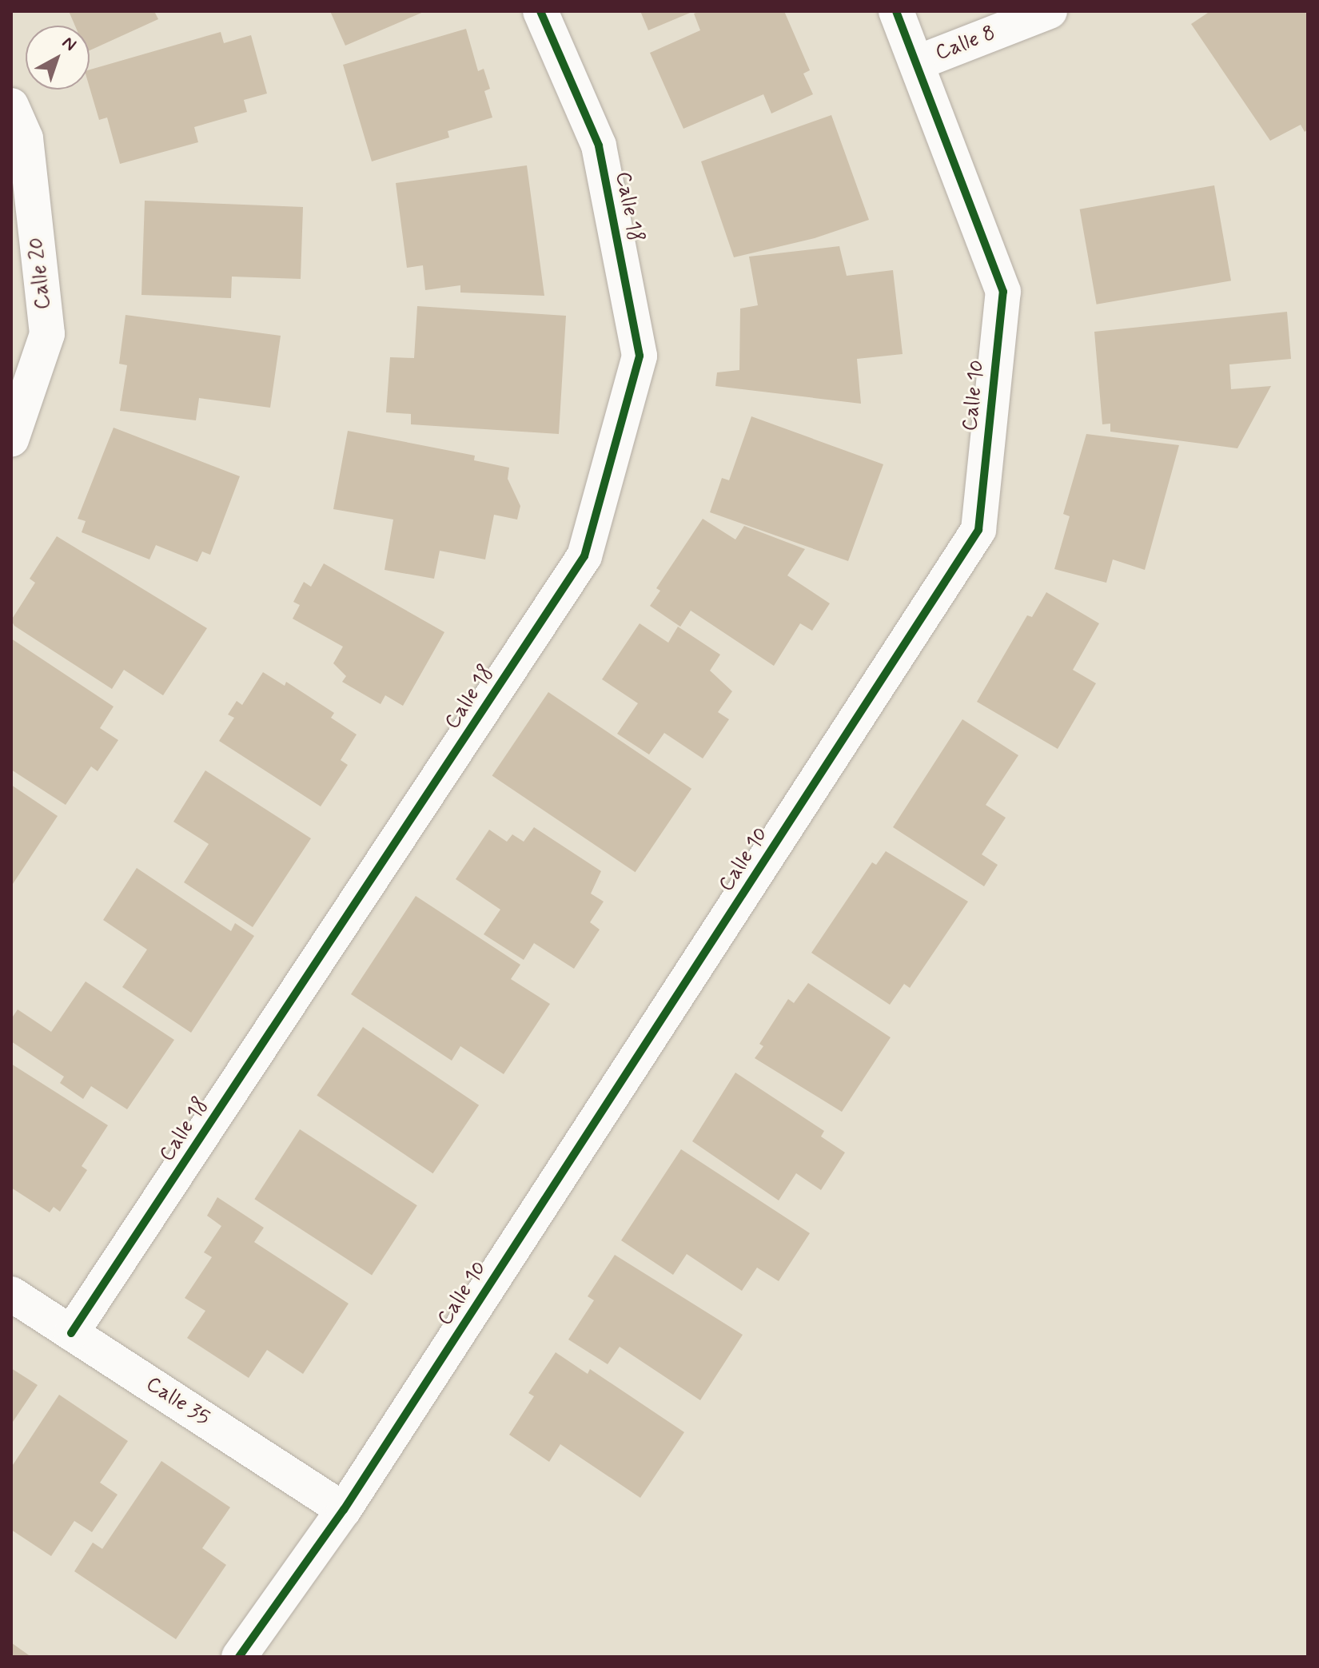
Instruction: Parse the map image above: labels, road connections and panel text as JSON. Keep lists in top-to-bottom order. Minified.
{"streets":{"street":["Calle 8","Calle 18","Calle 20","Calle 10","Calle 35"]},"crossings":[["Calle 8","Calle 10"],["Calle 18","Calle 35"],["Calle 10","Calle 35"]],"north":"top right"}
